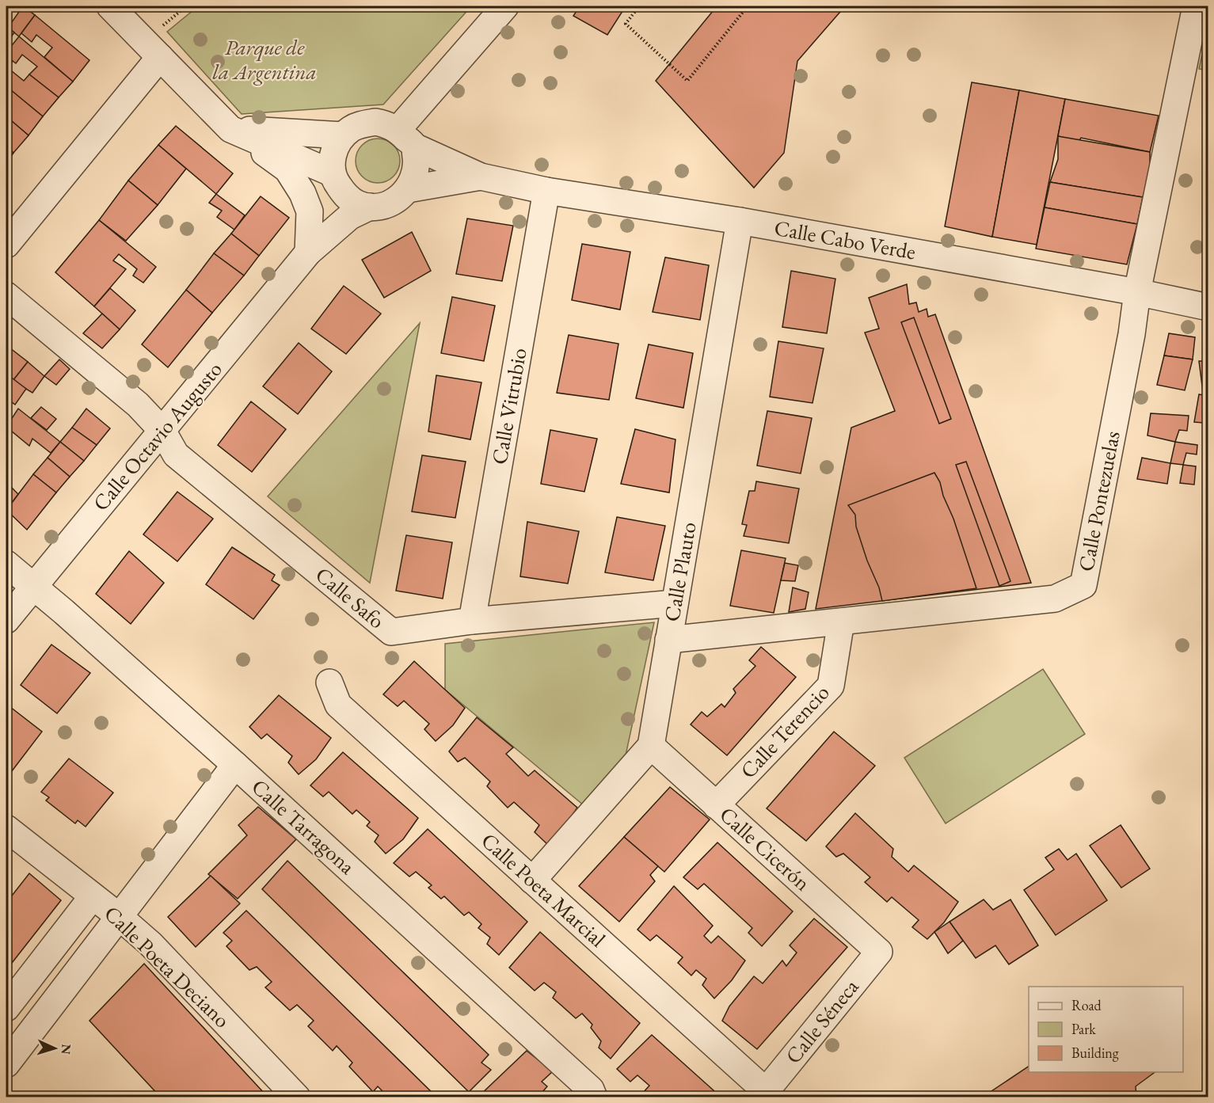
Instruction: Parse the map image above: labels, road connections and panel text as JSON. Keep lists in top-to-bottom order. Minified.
{"streets":{"street":["Calle Cabo Verde","Calle Vitrubio","Calle Octavio Augusto","Calle Pontezuelas","Calle Plauto","Calle Safo","Calle Terencio","Calle Tarragona","Calle Cicerón","Calle Poeta Marcial","Calle Poeta Deciano","Calle Séneca"]},"crossings":[["Calle Cabo Verde","Calle Vitrubio"],["Calle Cabo Verde","Calle Octavio Augusto"],["Calle Cabo Verde","Calle Pontezuelas"],["Calle Cabo Verde","Calle Plauto"],["Calle Vitrubio","Calle Safo"],["Calle Octavio Augusto","Calle Safo"],["Calle Octavio Augusto","Calle Tarragona"],["Calle Pontezuelas","Calle Plauto"],["Calle Pontezuelas","Calle Terencio"],["Calle Plauto","Calle Safo"],["Calle Plauto","Calle Cicerón"],["Calle Terencio","Calle Cicerón"],["Calle Cicerón","Calle Séneca"],["Calle Poeta Marcial","Calle Séneca"]],"parks":["Parque de la Argentina"],"legend":["Road","Park","Building"],"north":"right"}
